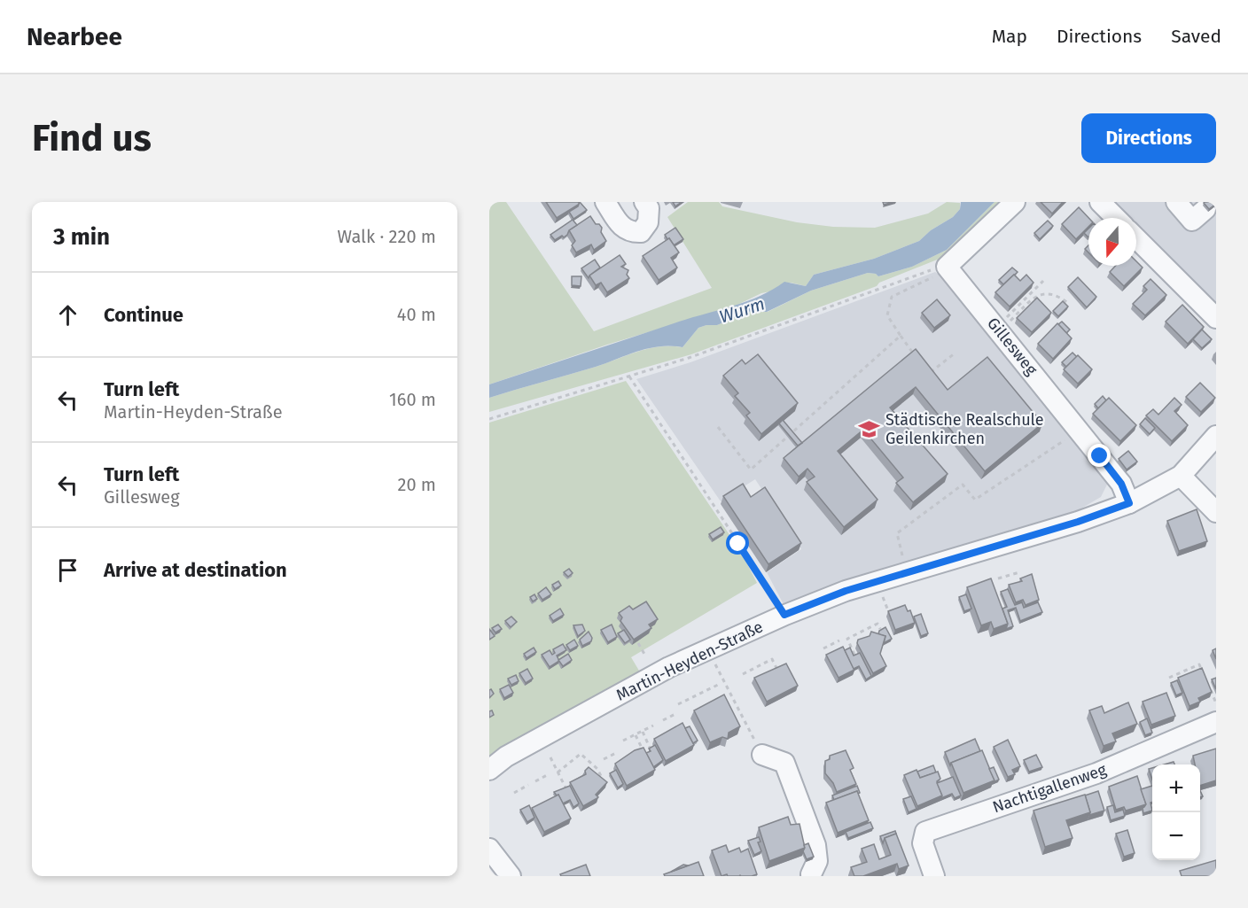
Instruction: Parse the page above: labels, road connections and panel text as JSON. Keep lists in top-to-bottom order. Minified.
{"streets":{"street":["Gillesweg","Martin-Heyden-Straße","Nachtigallenweg"]},"crossings":[["Gillesweg","Martin-Heyden-Straße"]],"water":["Wurm"],"places":{"school or university":["Städtische Realschule Geilenkirchen"]},"north":"bottom","page":{"header":"Nearbee","nav":["Map","Directions","Saved"],"buttons":"Directions","title":"Find us","heading":["3 min","Walk · 220 m"],"list":[["Continue","40 m"],["Turn left","Martin-Heyden-Straße","160 m"],["Turn left","Gillesweg","20 m"],"Arrive at destination"],"map_buttons":["+","−"]}}
